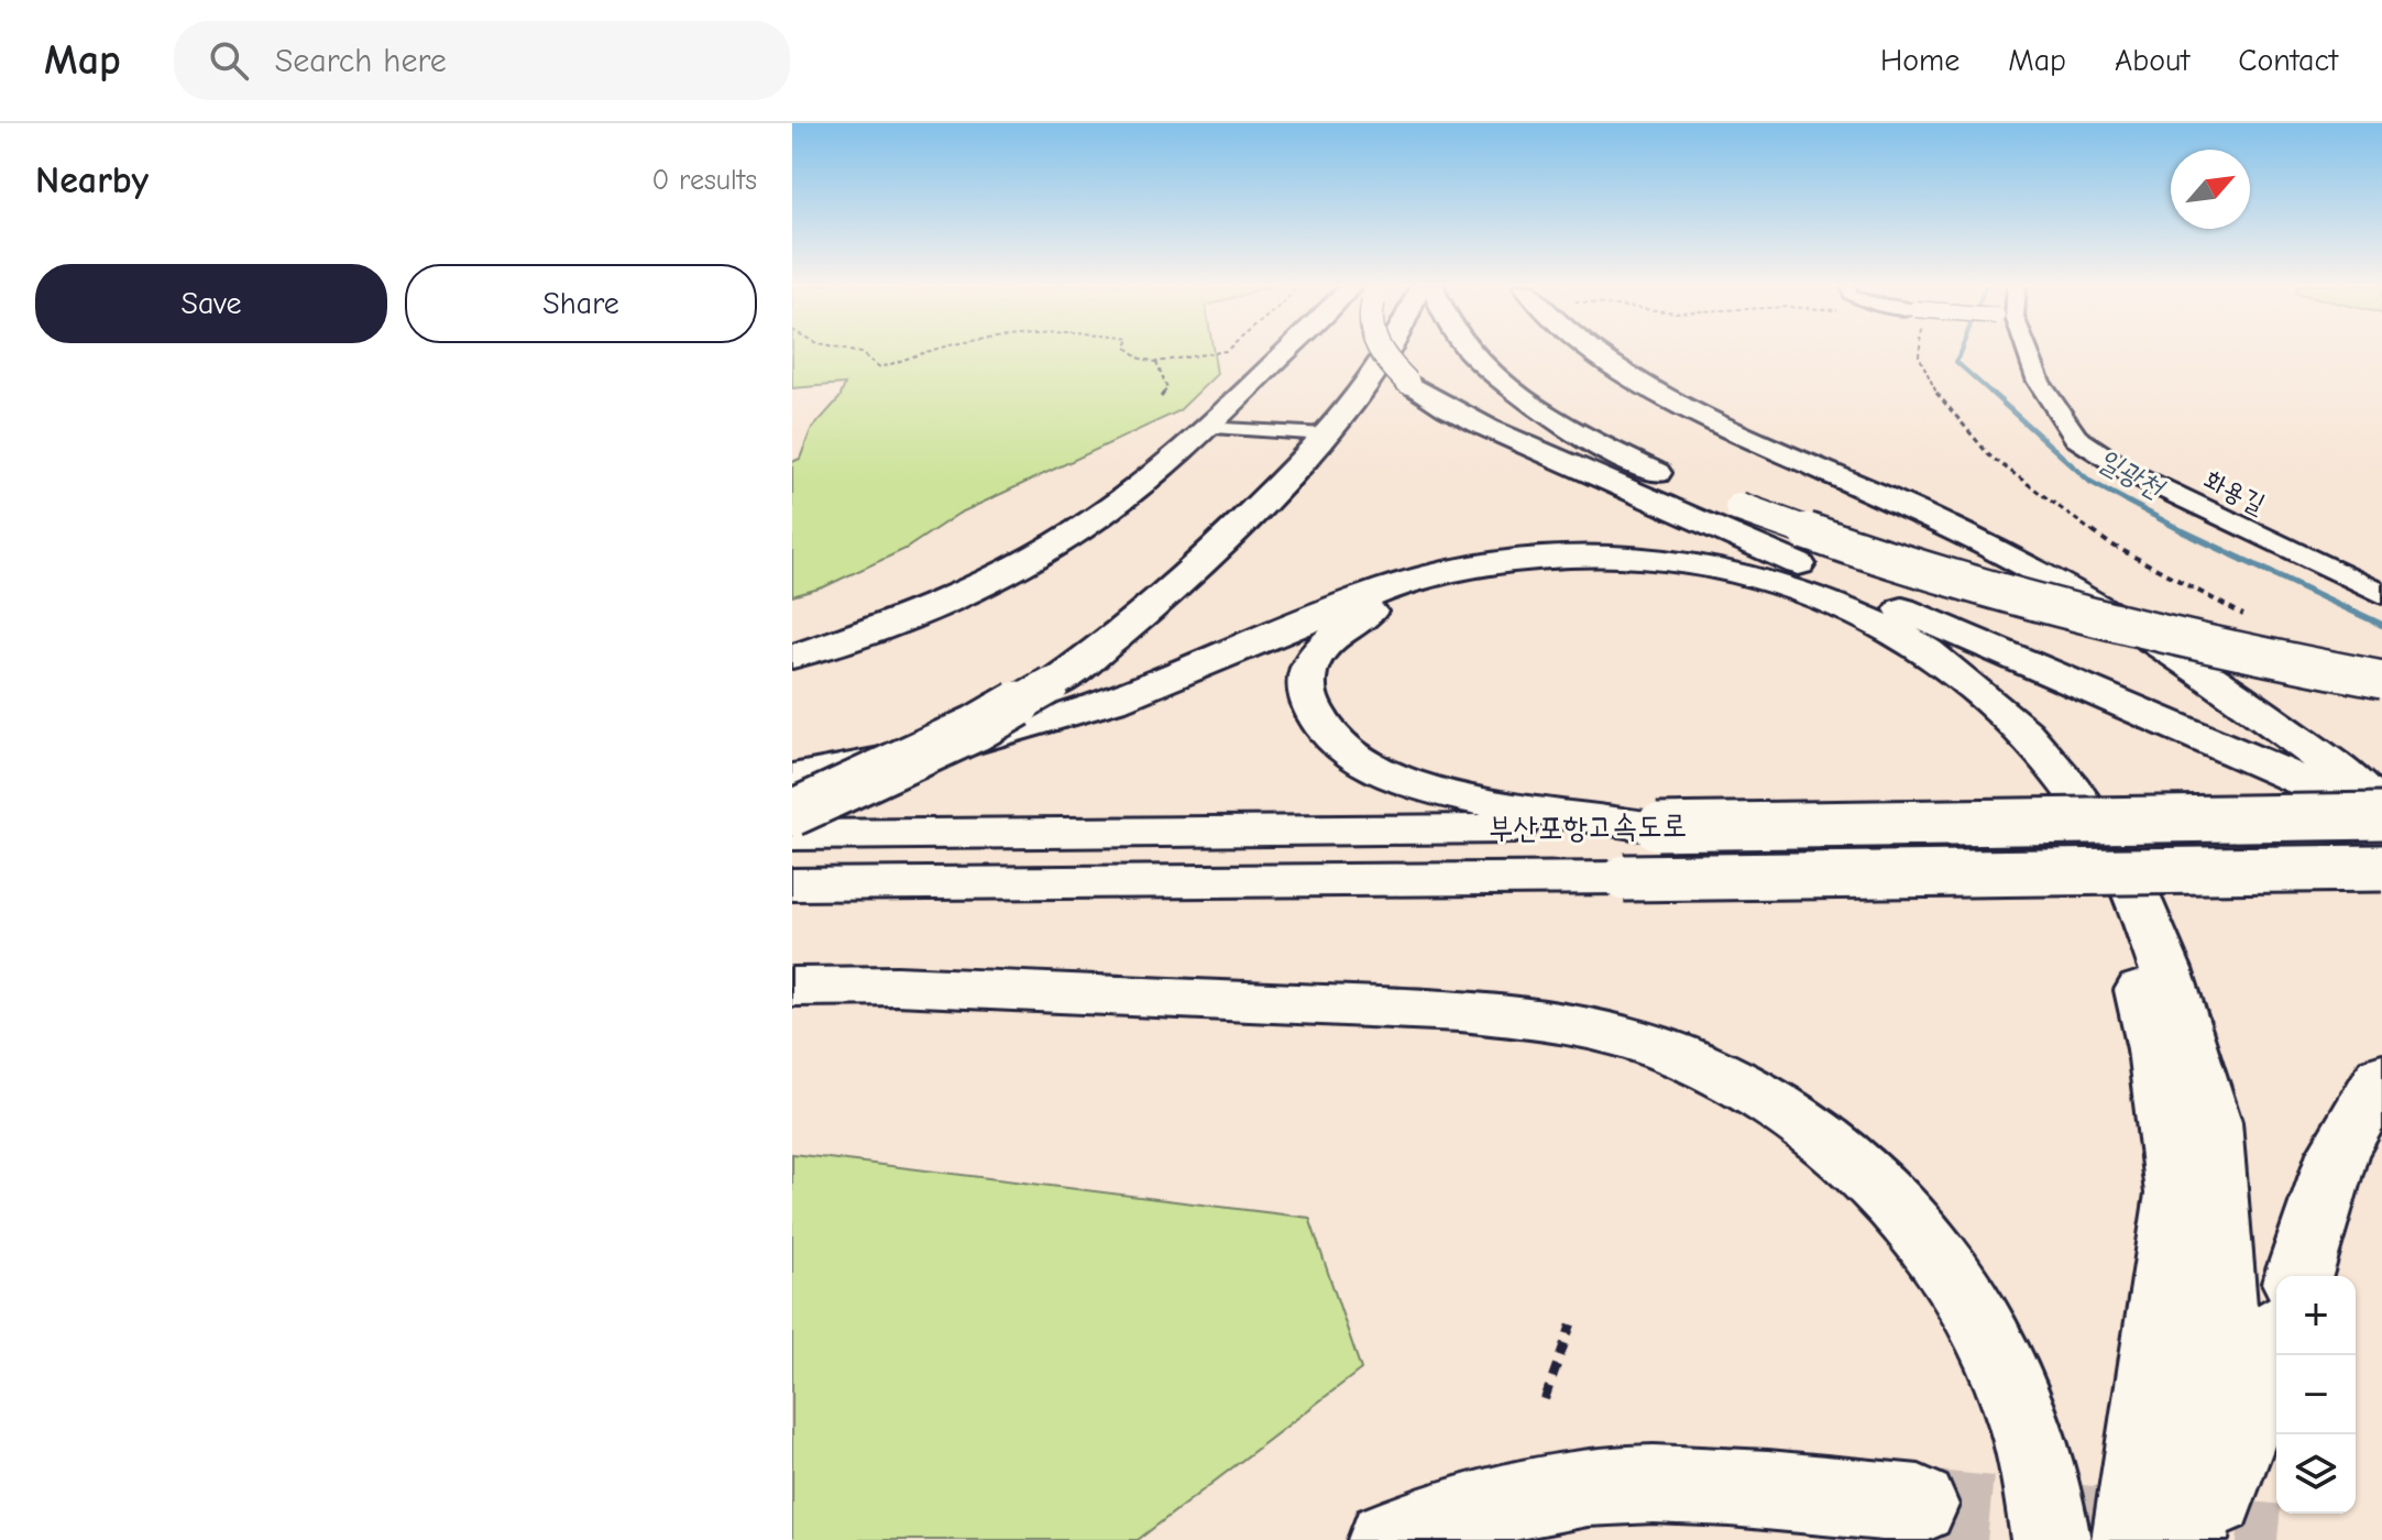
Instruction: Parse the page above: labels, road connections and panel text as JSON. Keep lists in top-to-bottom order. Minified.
{"streets":{"highway":["부산포항고속도로"],"main road":["화용길"]},"water":["일광천"],"north":"top right","page":{"header":"Map","search":"Search here","nav":["Home","Map","About","Contact"],"heading":["Nearby","0 results"],"buttons":["Save","Share"],"map_buttons":["+","−"]}}
